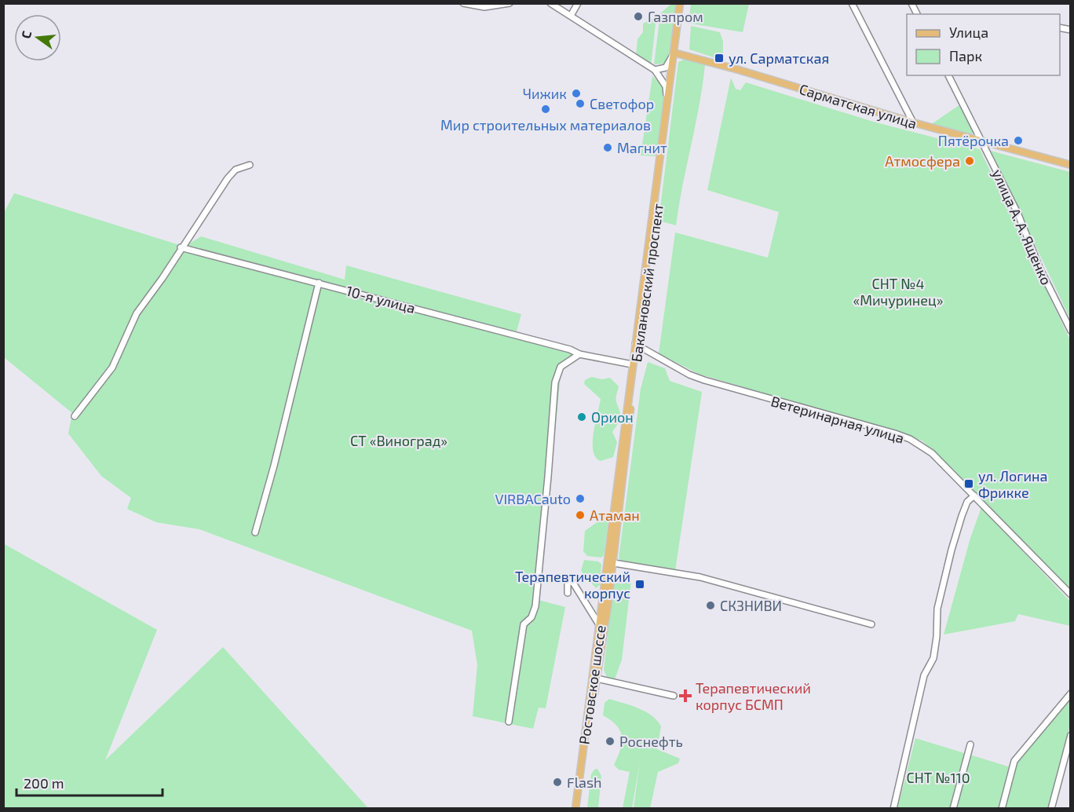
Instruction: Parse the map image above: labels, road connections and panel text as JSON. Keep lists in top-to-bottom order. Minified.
{"streets":{"main road":["Сарматская улица","Баклановский проспект","Ростовское шоссе"],"street":["улица А. А. Ященко","10-я улица","Ветеринарная улица"]},"crossings":[["Сарматская улица","улица А. А. Ященко"],["Сарматская улица","Баклановский проспект"],["Баклановский проспект","10-я улица"],["Баклановский проспект","Ветеринарная улица"],["Баклановский проспект","Ростовское шоссе"]],"parks":["СНТ №4 «Мичуринец»","СТ «Виноград»","СНТ №110"],"places":{"other":["Газпром","Чижик","Светофор","Мир строительных материалов","Пятёрочка","Магнит","Атмосфера","Орион","VIRBACauto","Атаман","СКЗНИВИ","Роснефть","Flash"],"transit":["ул. Сарматская","ул. Логина Фрикке","Терапевтический корпус"],"health":["Терапевтический корпус БСМП"]},"legend":["Улица","Парк"],"scale_bar":"200 m","north":"left"}
